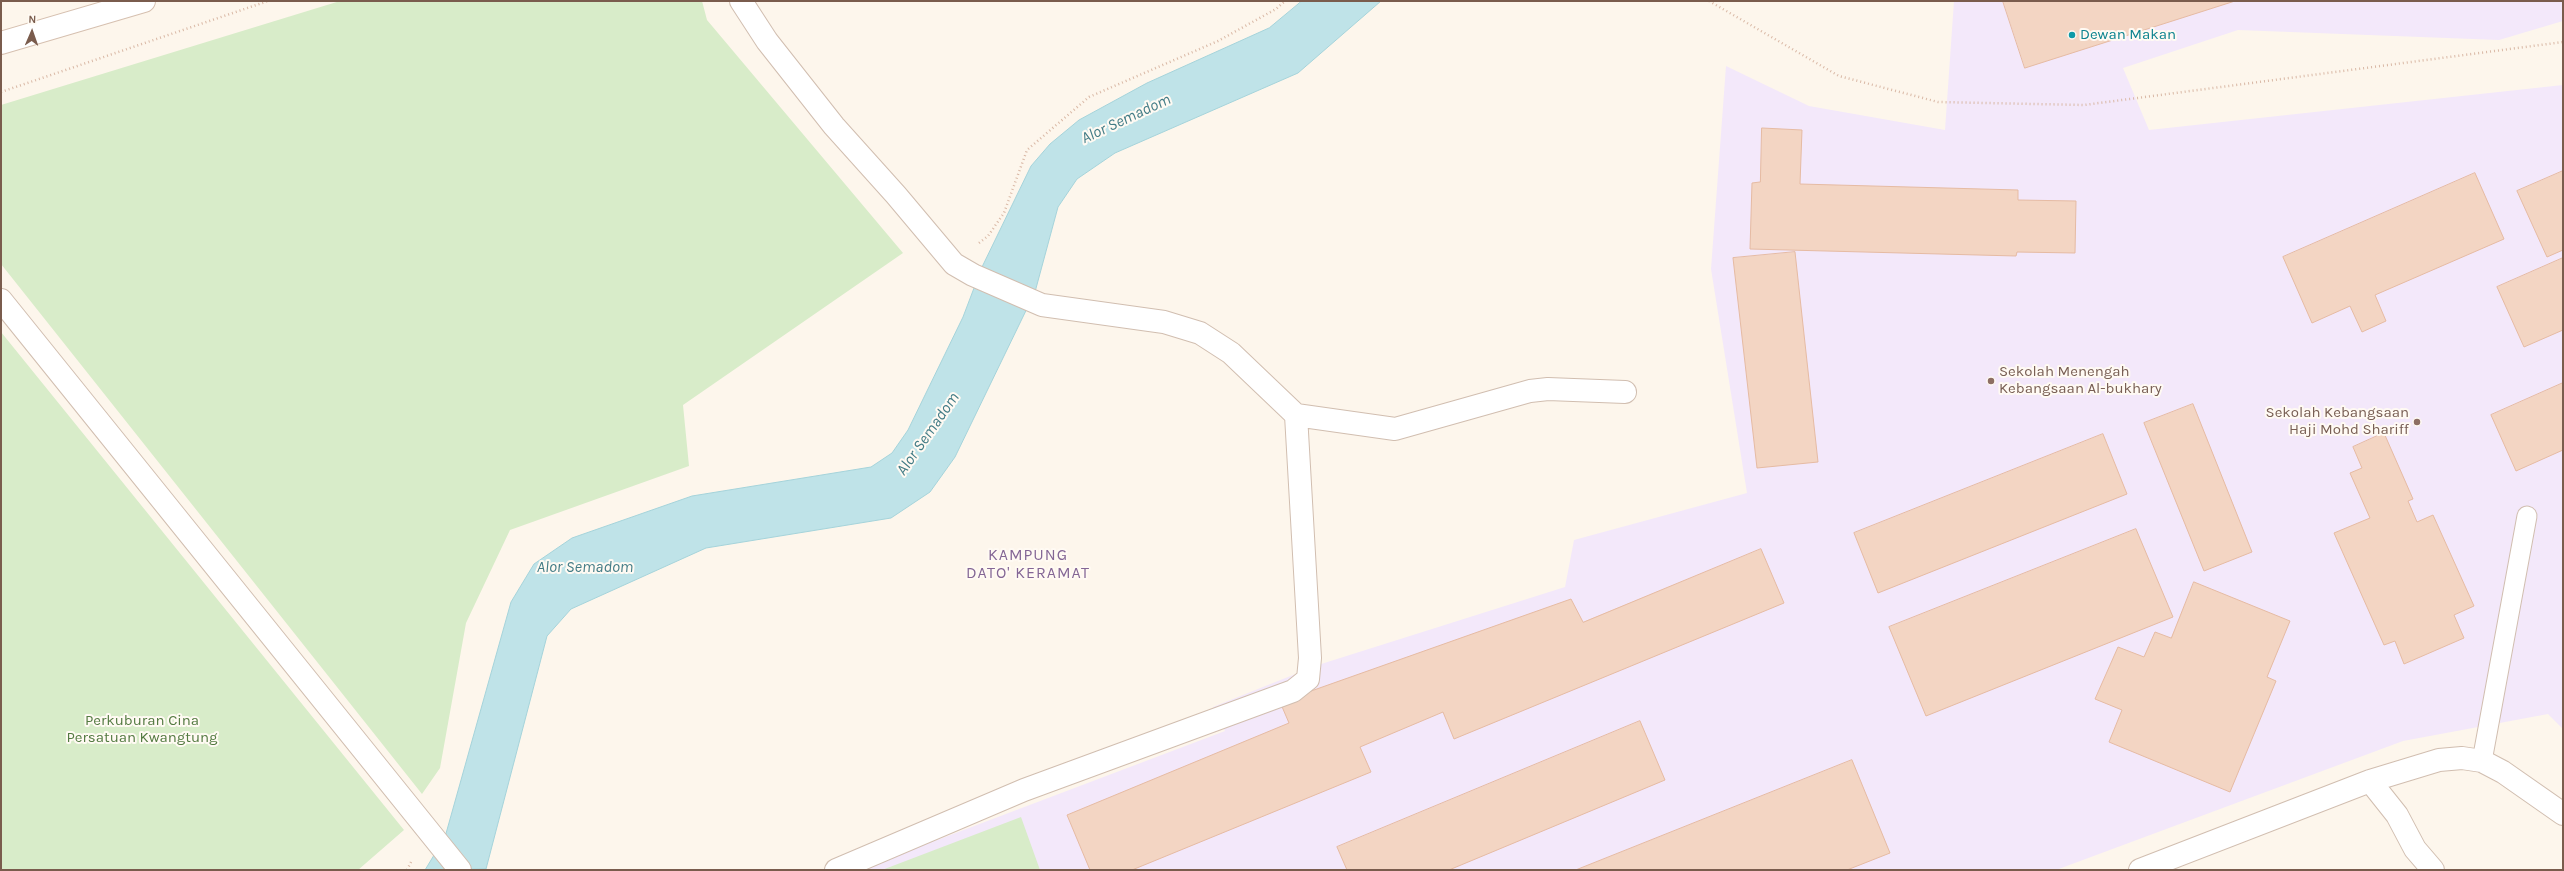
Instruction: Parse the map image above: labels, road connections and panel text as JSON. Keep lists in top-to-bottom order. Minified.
{"districts":["KAMPUNG DATO' KERAMAT"],"water":["Alor Semadom"],"parks":["Perkuburan Cina Persatuan Kwangtung"],"places":["Dewan Makan","Sekolah Menengah Kebangsaan Al-bukhary","Sekolah Kebangsaan Haji Mohd Shariff"],"north":"top"}
